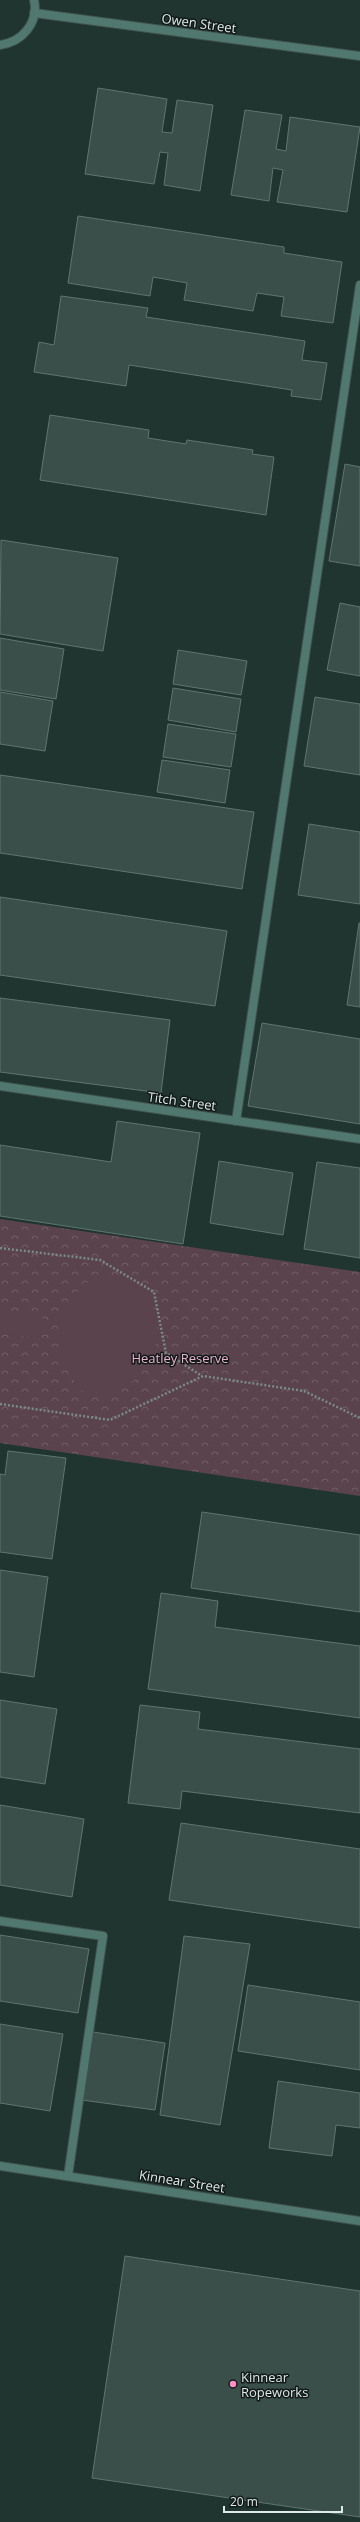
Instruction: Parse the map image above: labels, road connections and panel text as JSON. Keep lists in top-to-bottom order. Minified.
{"streets":{"street":["Owen Street","Titch Street","Kinnear Street"]},"parks":["Heatley Reserve"],"places":["Kinnear Ropeworks"],"scale_bar":"20 m"}
